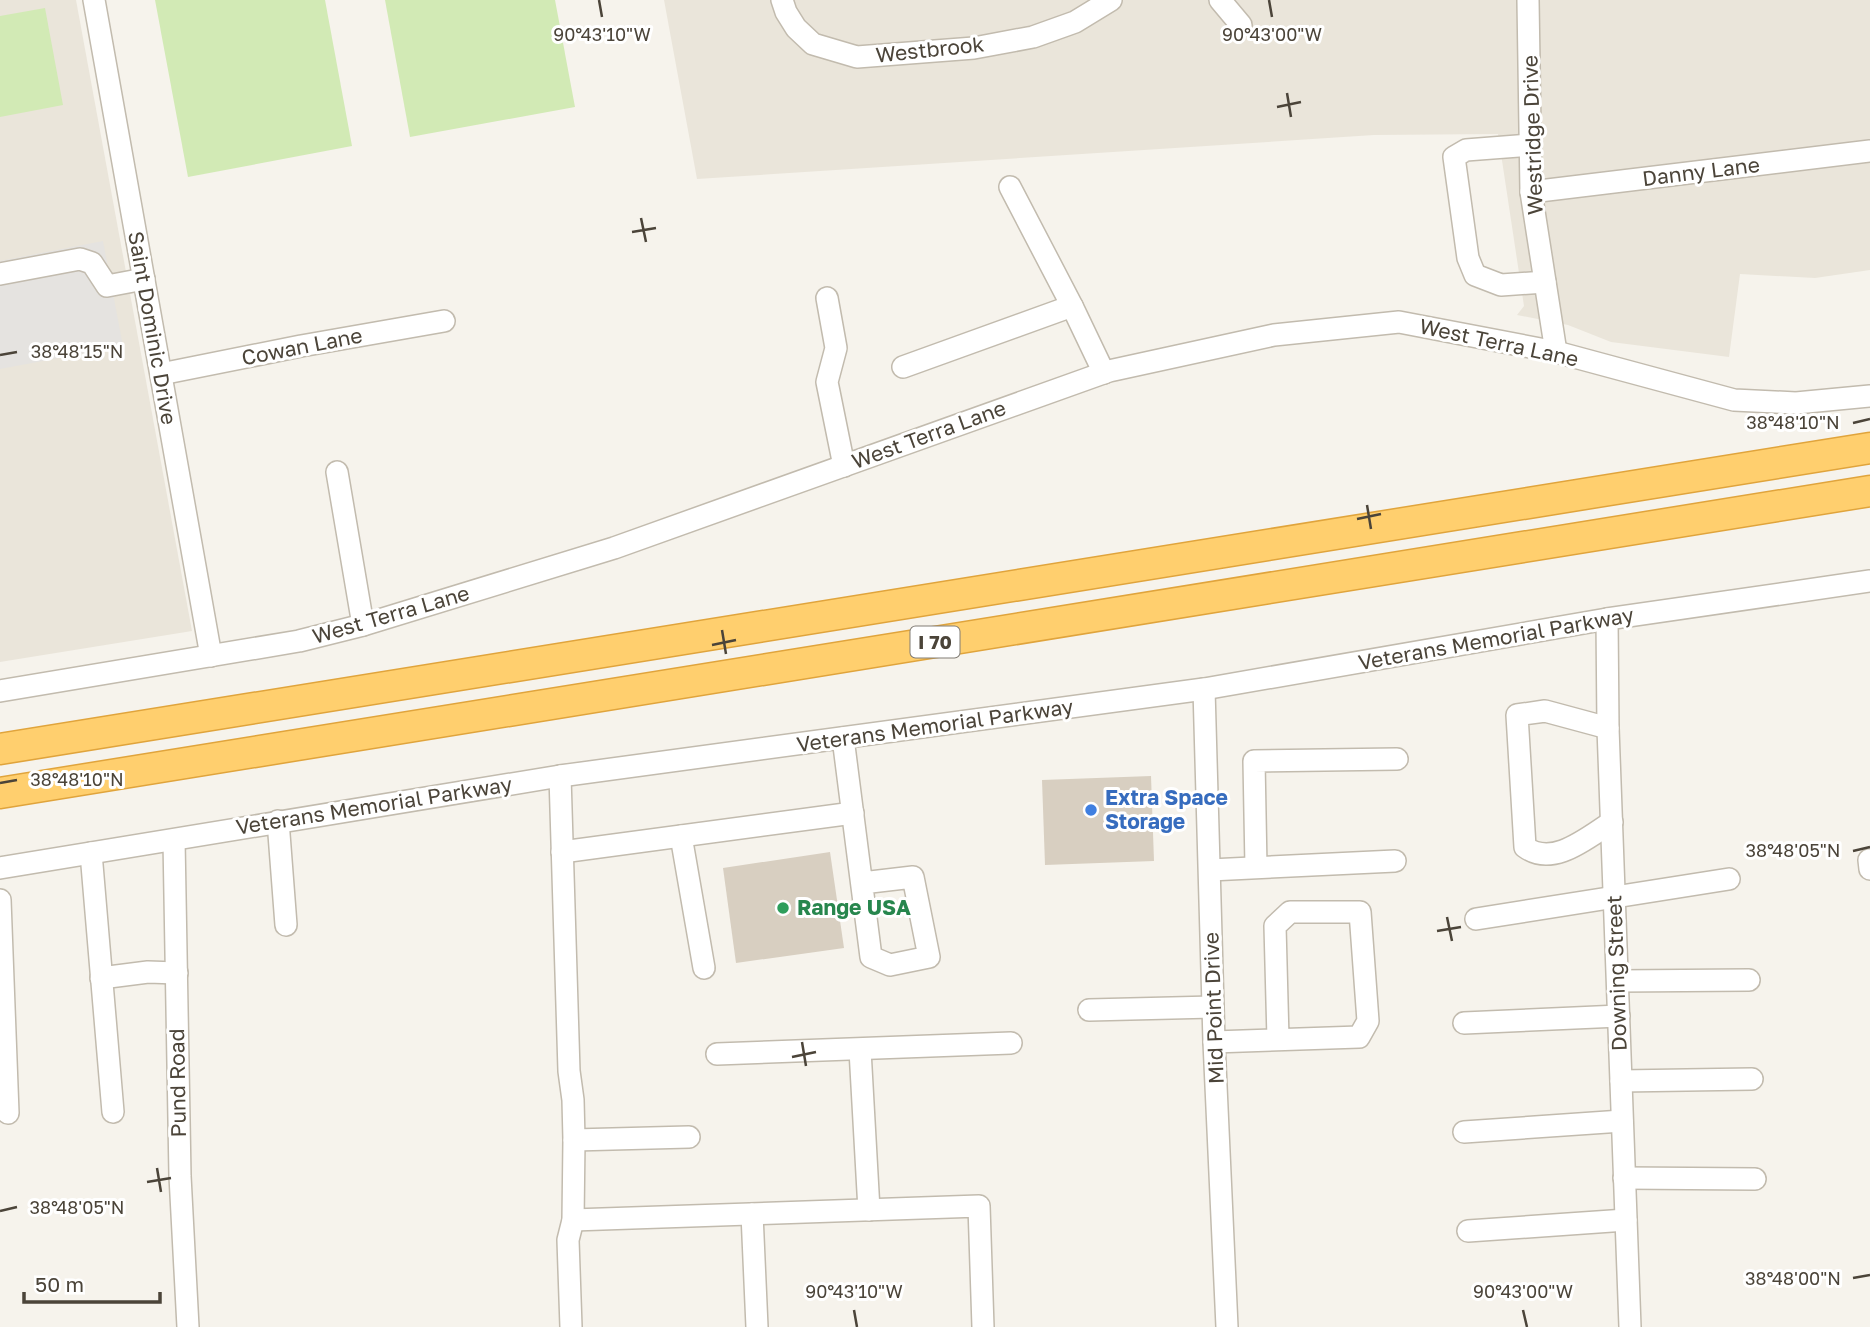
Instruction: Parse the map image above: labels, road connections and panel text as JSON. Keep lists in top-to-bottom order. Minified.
{"streets":{"highway":["I 70"],"street":["Westbrook","Westridge Drive","Danny Lane","Saint Dominic Drive","West Terra Lane","Cowan Lane","Veterans Memorial Parkway","Downing Street","Mid Point Drive","Pund Road"]},"crossings":[["Westridge Drive","Danny Lane"],["Westridge Drive","West Terra Lane"],["Saint Dominic Drive","West Terra Lane"],["Saint Dominic Drive","Cowan Lane"],["Veterans Memorial Parkway","Downing Street"],["Veterans Memorial Parkway","Mid Point Drive"],["Veterans Memorial Parkway","Pund Road"]],"places":["Extra Space Storage","Range USA"],"scale_bar":"50 m","coordinates":["90°43'10\"W","90°43'00\"W","38°48'15\"N","38°48'10\"N","38°48'05\"N","38°48'00\"N"]}
